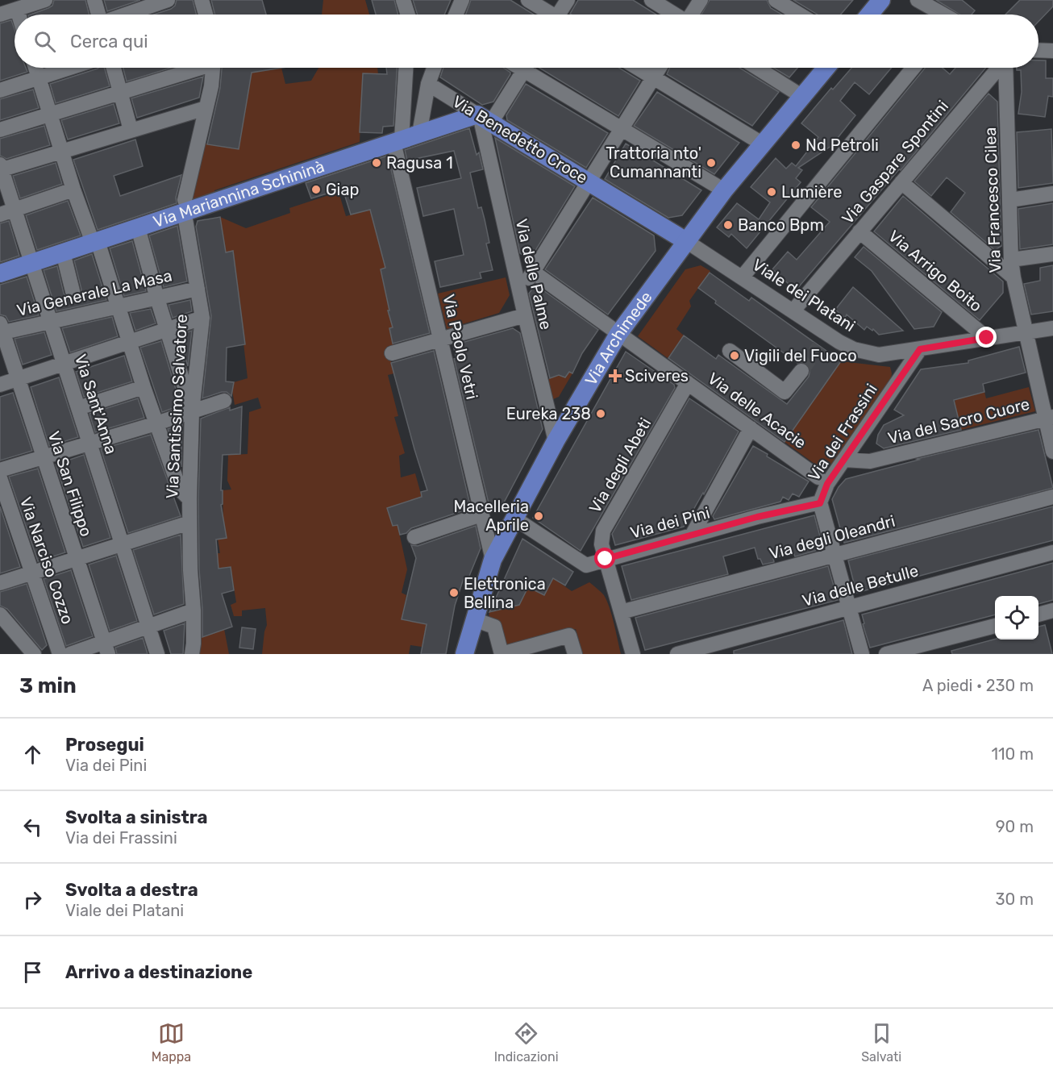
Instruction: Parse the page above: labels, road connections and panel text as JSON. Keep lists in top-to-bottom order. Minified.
{"streets":{"main road":["Via Benedetto Croce","Via Mariannina Schininà","Via Archimede"],"street":["Via Gaspare Spontini","Via Francesco Cilea","Via Arrigo Boito","Via delle Palme","Via Generale La Masa","Viale dei Platani","Via Paolo Vetri","Via Sant'Anna","Via Santissimo Salvatore","Via delle Acacie","Via del Sacro Cuore","Via dei Frassini","Via degli Abeti","Via San Filippo","Via dei Pini","Via degli Oleandri","Via Narciso Cozzo","Via delle Betulle"]},"crossings":[["Via Benedetto Croce","Via Mariannina Schininà"],["Via Benedetto Croce","Via delle Palme"],["Via Benedetto Croce","Viale dei Platani"],["Via Benedetto Croce","Via Archimede"],["Via Gaspare Spontini","Via Arrigo Boito"],["Via Gaspare Spontini","Viale dei Platani"],["Via Mariannina Schininà","Via delle Palme"],["Via Mariannina Schininà","Via Paolo Vetri"],["Via Mariannina Schininà","Via Sant'Anna"],["Via Francesco Cilea","Viale dei Platani"],["Via Francesco Cilea","Via del Sacro Cuore"],["Via Arrigo Boito","Viale dei Platani"],["Via delle Palme","Via Archimede"],["Via Generale La Masa","Via Sant'Anna"],["Via Generale La Masa","Via Santissimo Salvatore"],["Via Generale La Masa","Via San Filippo"],["Viale dei Platani","Via Archimede"],["Viale dei Platani","Via dei Frassini"],["Via Archimede","Via Paolo Vetri"],["Via Archimede","Via delle Acacie"],["Via Archimede","Via dei Pini"],["Via delle Acacie","Via degli Abeti"],["Via del Sacro Cuore","Via dei Frassini"],["Via dei Frassini","Via dei Pini"],["Via dei Frassini","Via degli Oleandri"],["Via dei Frassini","Via delle Betulle"],["Via degli Abeti","Via dei Pini"],["Via degli Abeti","Via degli Oleandri"]],"places":{"other":["Nd Petroli","Ragusa 1","Trattoria nto' Cumannanti","Giap","Lumière","Banco Bpm","Vigili del Fuoco","Eureka 238","Macelleria Aprile","Elettronica Bellina"],"health":["Sciveres"]},"page":{"search":"Cerca qui","heading":["3 min","A piedi · 230 m"],"list":[["Prosegui","Via dei Pini","110 m"],["Svolta a sinistra","Via dei Frassini","90 m"],["Svolta a destra","Viale dei Platani","30 m"],"Arrivo a destinazione"],"nav":["Mappa","Indicazioni","Salvati"]}}
